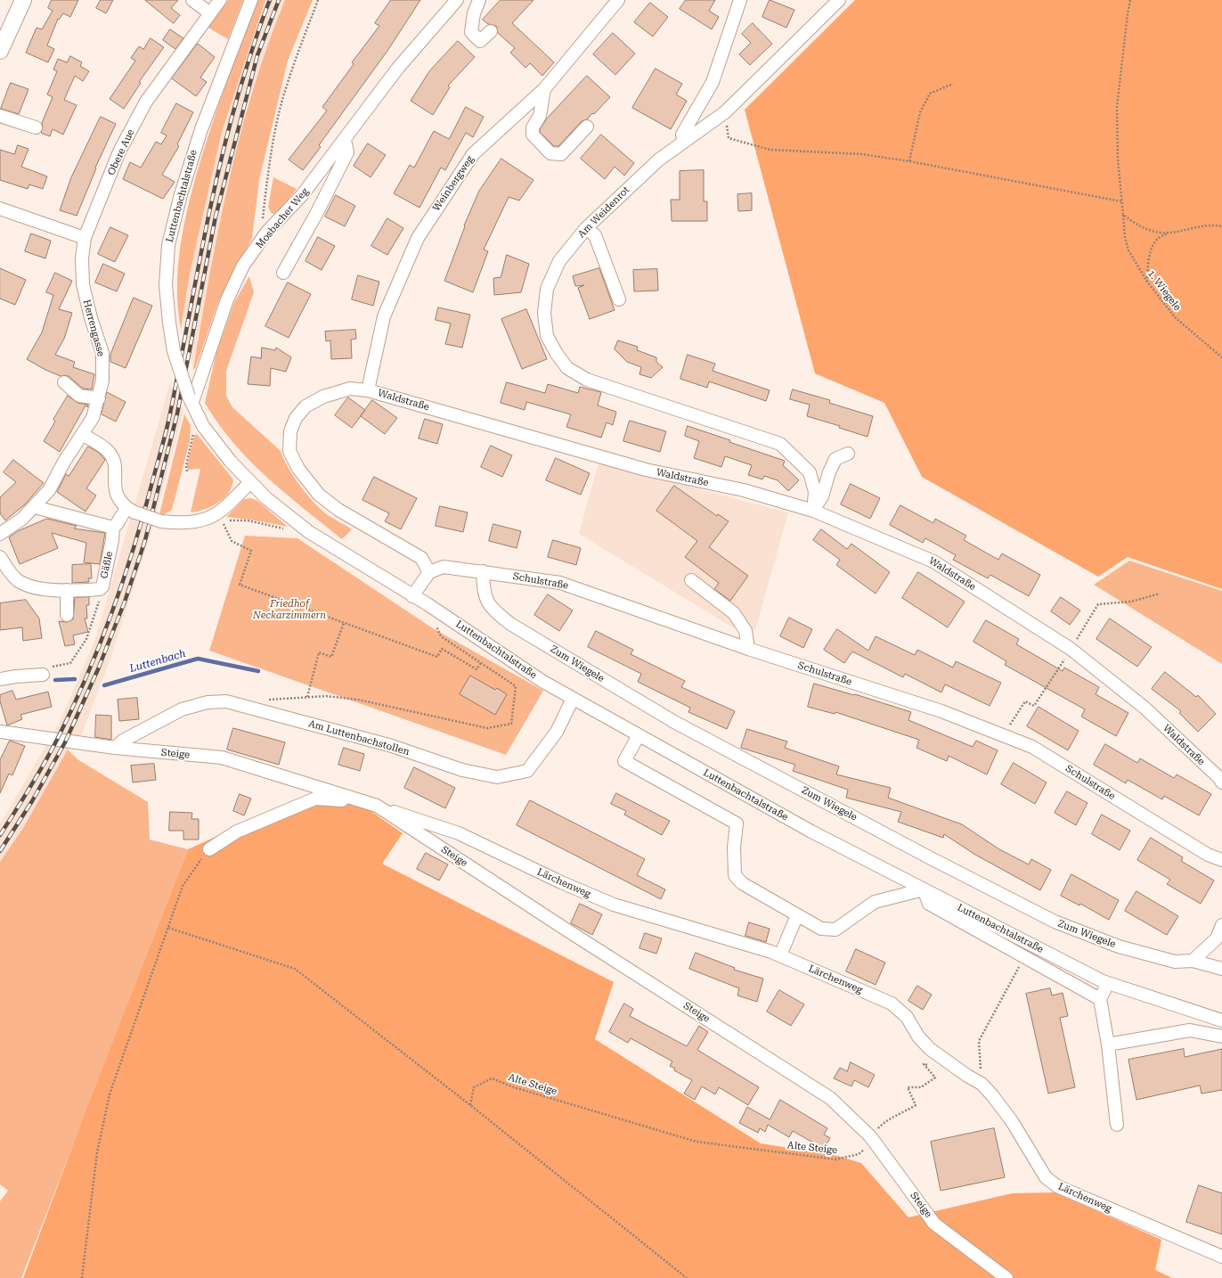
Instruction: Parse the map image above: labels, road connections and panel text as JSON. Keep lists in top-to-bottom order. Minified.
{"streets":{"street":["Obere Aue","Weinbergweg","Luttenbachtalstraße","Am Weidenrot","Mosbacher Weg","Herrengasse","Waldstraße","Gäßle","Schulstraße","Zum Wiegele","Am Luttenbachstollen","Steige","Lärchenweg"],"path":["1. Wiegele","Alte Steige"]},"crossings":[["Obere Aue","Herrengasse"],["Weinbergweg","Waldstraße"],["Luttenbachtalstraße","Mosbacher Weg"],["Luttenbachtalstraße","Am Luttenbachstollen"],["Am Weidenrot","Waldstraße"],["Waldstraße","Schulstraße"],["Schulstraße","Zum Wiegele"],["Am Luttenbachstollen","Steige"],["Steige","Lärchenweg"],["Steige","Alte Steige"]],"water":["Luttenbach"],"parks":["Friedhof Neckarzimmern"]}
